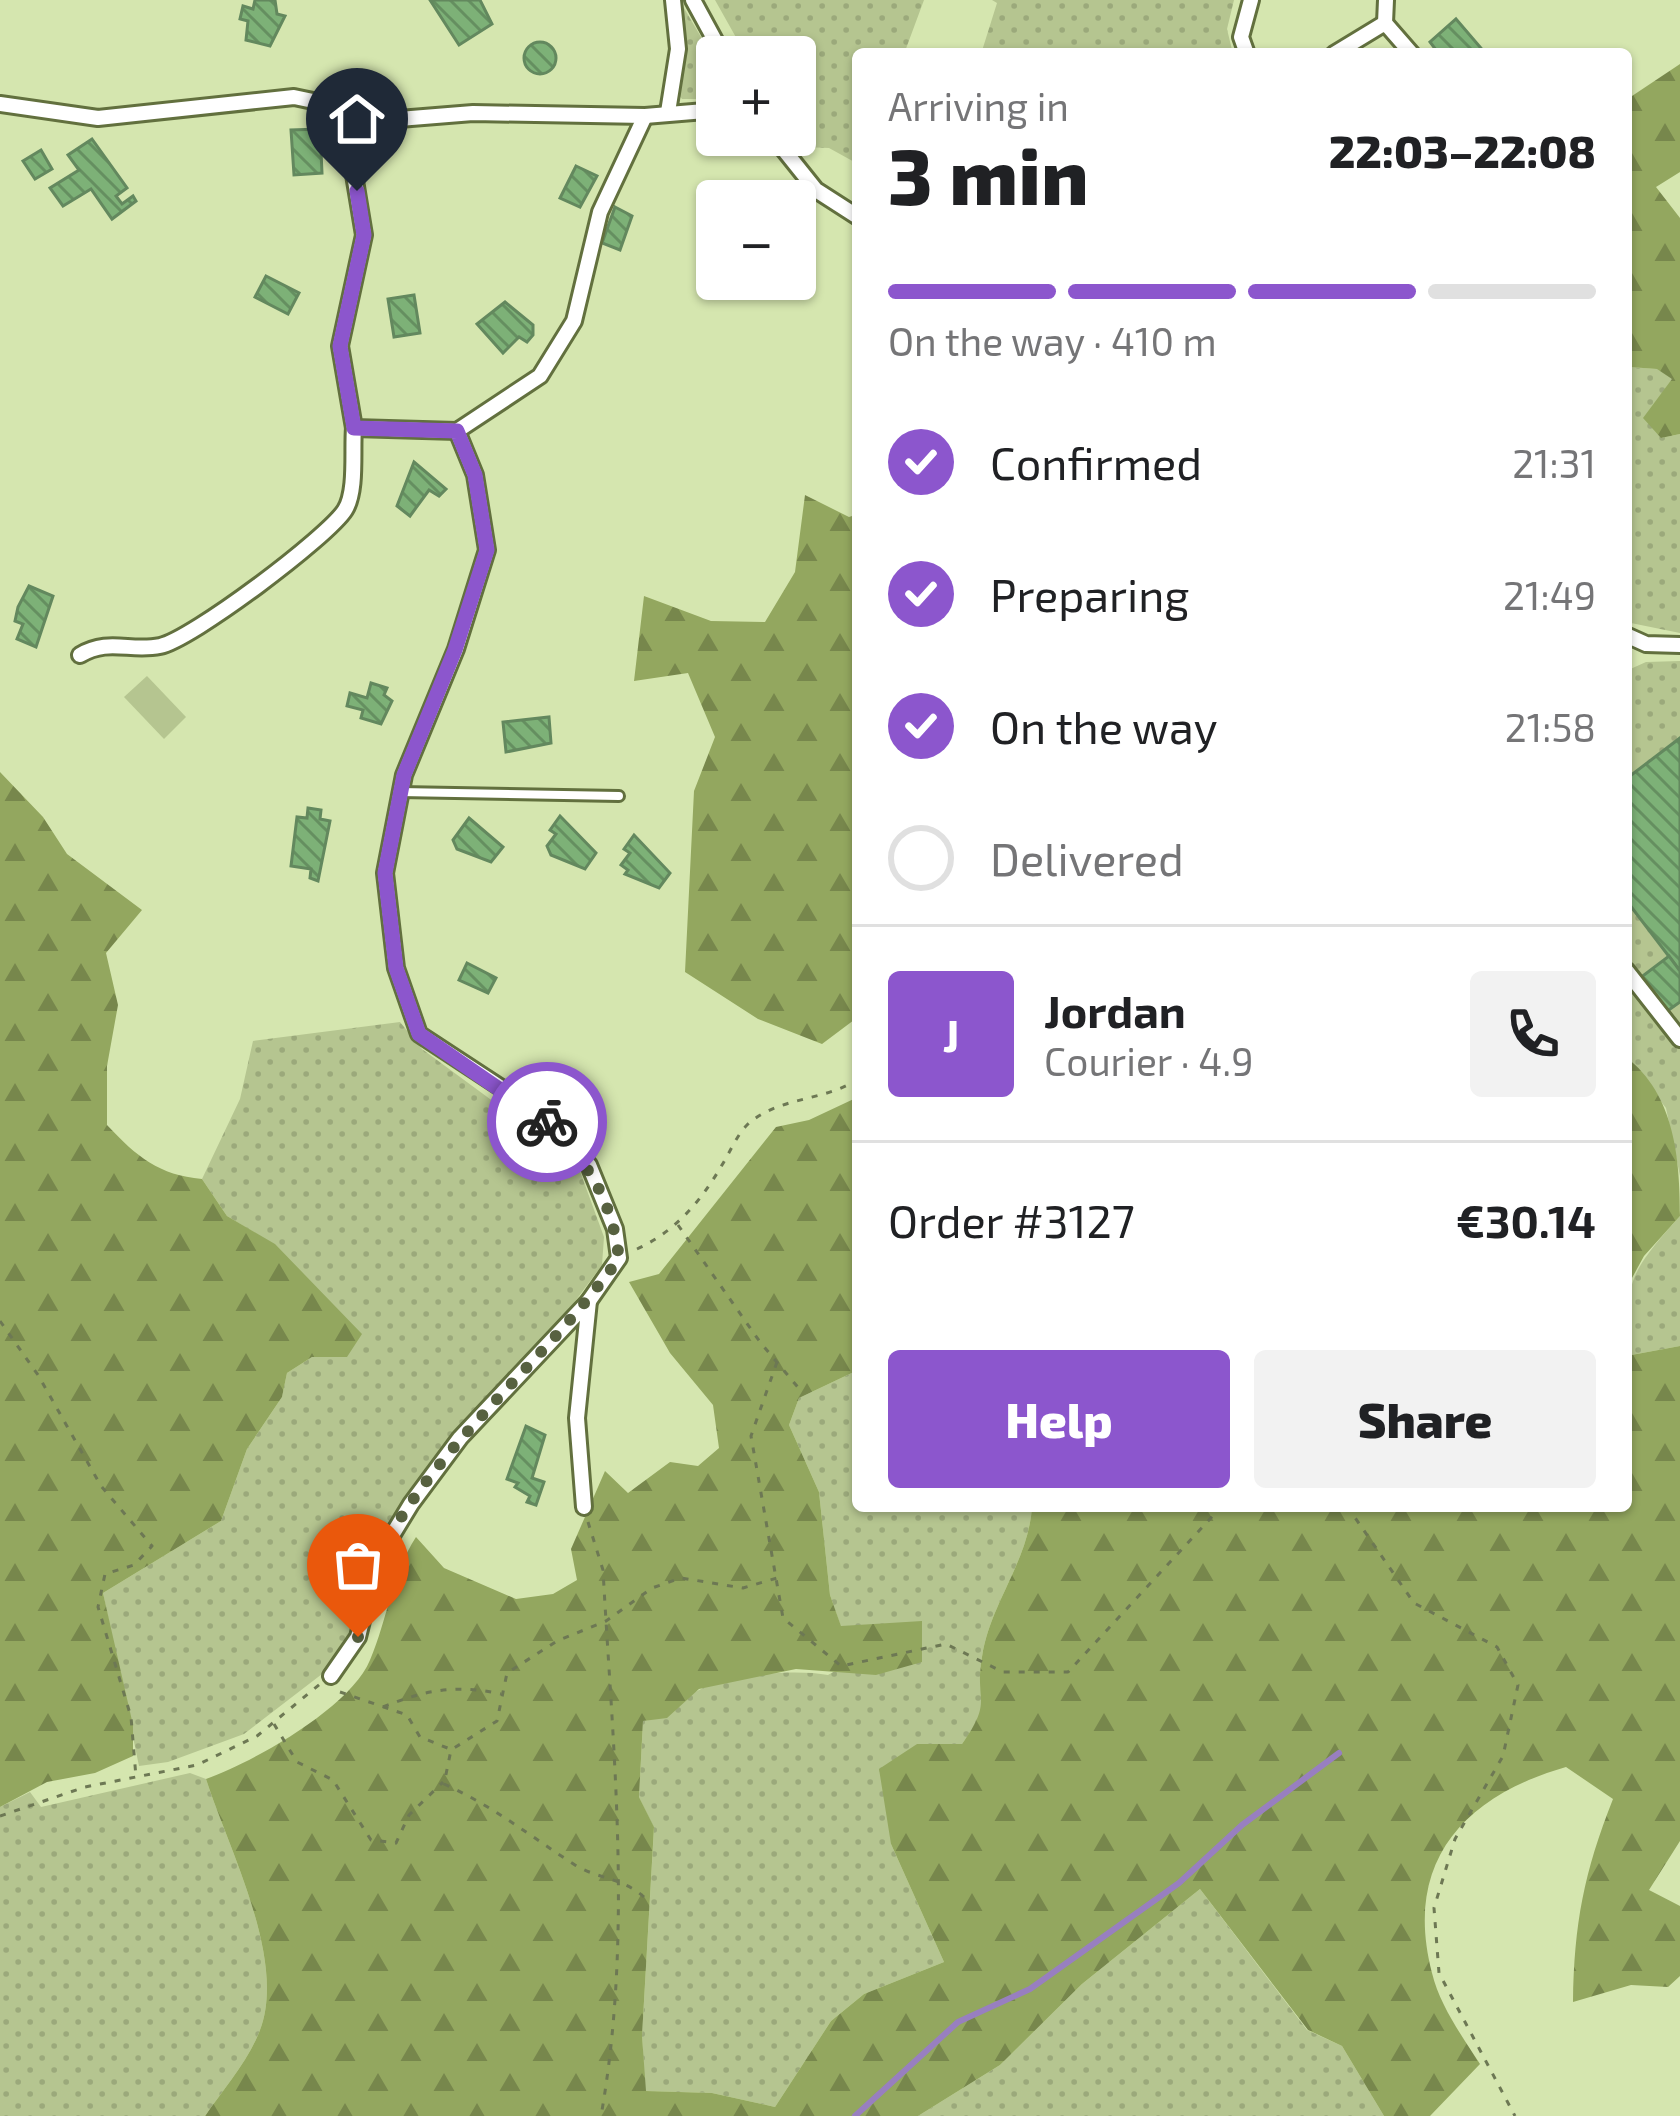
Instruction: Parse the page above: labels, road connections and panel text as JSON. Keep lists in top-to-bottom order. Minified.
{"page":{"map_buttons":["+","−"],"heading":["3 min","Arriving in","22:03–22:08"],"panel":["Jordan","Courier · 4.9","Order #3127","€30.14"],"bar":"On the way · 410 m","list":[["Confirmed","21:31"],["Preparing","21:49"],["On the way","21:58"],"Delivered"],"round":"J","buttons":["Help","Share"]}}
